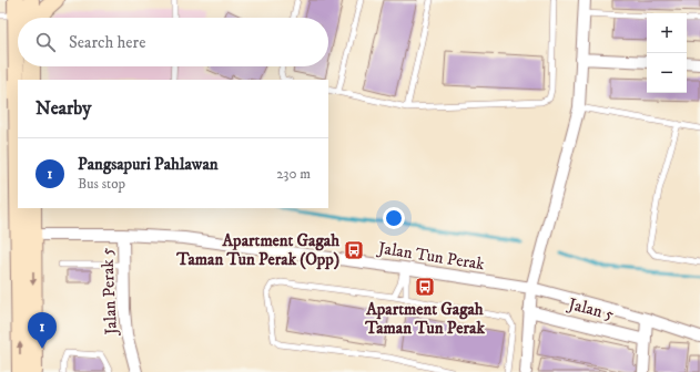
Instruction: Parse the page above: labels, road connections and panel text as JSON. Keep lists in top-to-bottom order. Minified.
{"streets":{"street":["Jalan Tun Perak","Jalan Perak 5","Jalan 5"]},"crossings":[["Jalan Tun Perak","Jalan Perak 5"]],"places":{"bus stop":["Apartment Gagah Taman Tun Perak (Opp)","Apartment Gagah Taman Tun Perak"]},"page":{"map_buttons":["+","−"],"search":"Search here","heading":"Nearby","list":[{"mark":"1","name":"Pangsapuri Pahlawan","note":"Bus stop","value":"230 m"}],"pins":"1"}}
